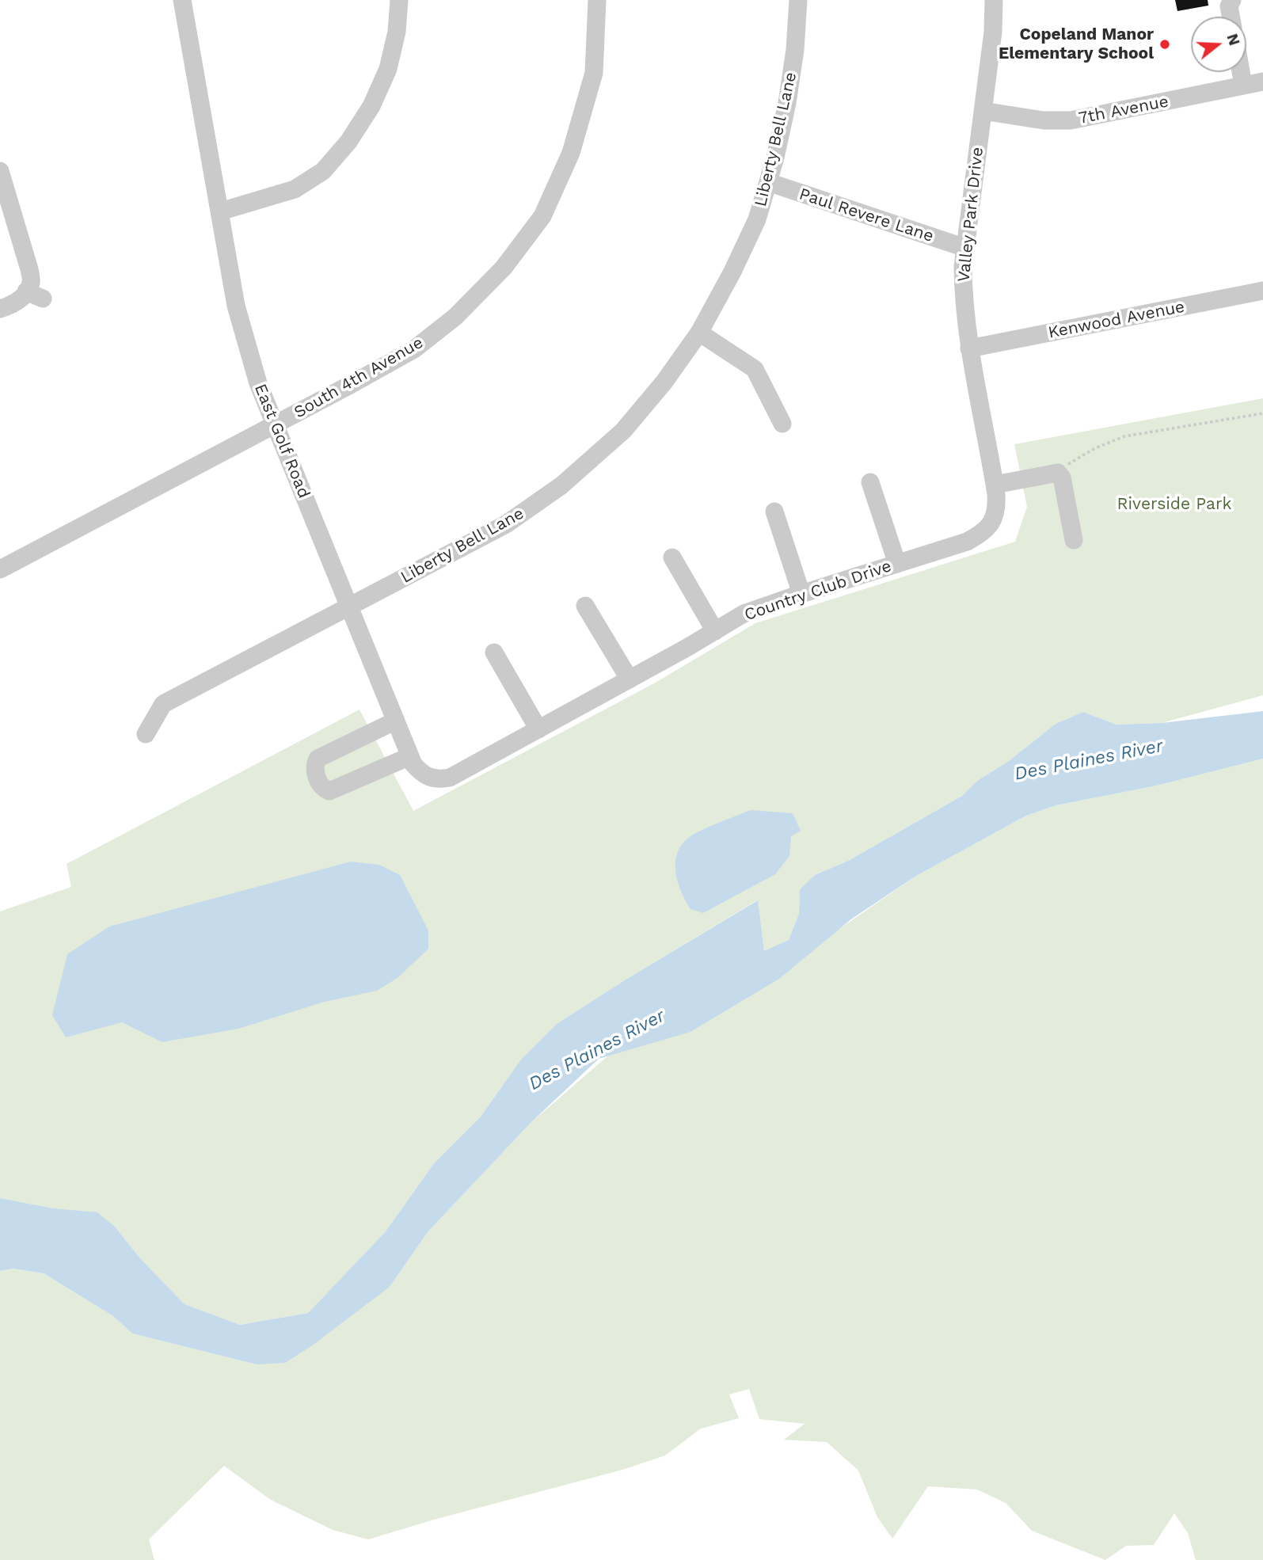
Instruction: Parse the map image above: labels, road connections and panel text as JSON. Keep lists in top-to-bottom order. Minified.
{"streets":{"street":["7th Avenue","Liberty Bell Lane","Valley Park Drive","Paul Revere Lane","Kenwood Avenue","South 4th Avenue","East Golf Road","Country Club Drive"]},"crossings":[["7th Avenue","Valley Park Drive"],["Liberty Bell Lane","Paul Revere Lane"],["Liberty Bell Lane","East Golf Road"],["Valley Park Drive","Paul Revere Lane"],["Valley Park Drive","Kenwood Avenue"],["Valley Park Drive","Country Club Drive"],["South 4th Avenue","East Golf Road"],["East Golf Road","Country Club Drive"]],"water":["Des Plaines River"],"parks":["Riverside Park"],"places":["Copeland Manor Elementary School"],"north":"right"}
